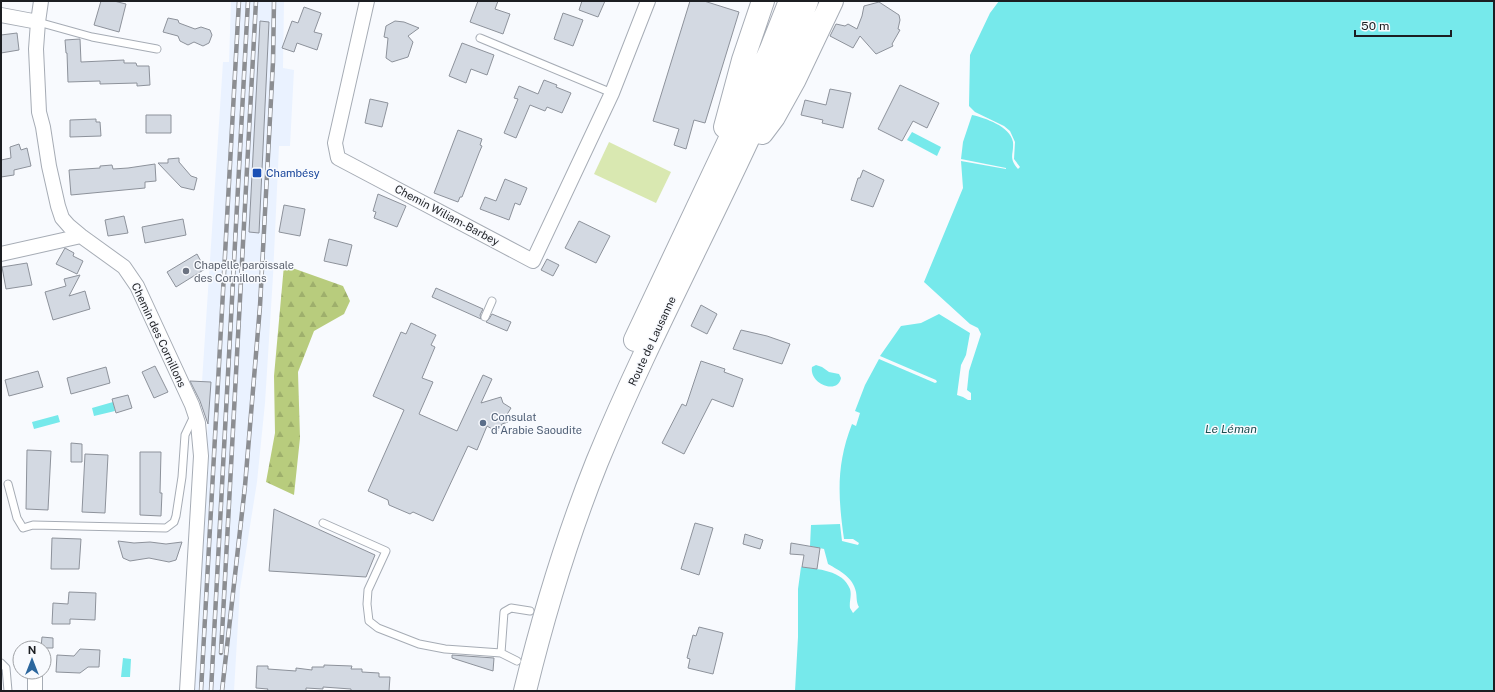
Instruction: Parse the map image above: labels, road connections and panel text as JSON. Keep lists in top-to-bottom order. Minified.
{"streets":{"main road":["Route de Lausanne"],"street":["Chemin Wiliam-Barbey","Chemin des Cornillons"]},"water":["Le Léman"],"places":{"transit":["Chambésy"],"other":["Chapelle paroissale des Cornillons","Consulat d'Arabie Saoudite"]},"scale_bar":"50 m","north":"top"}
